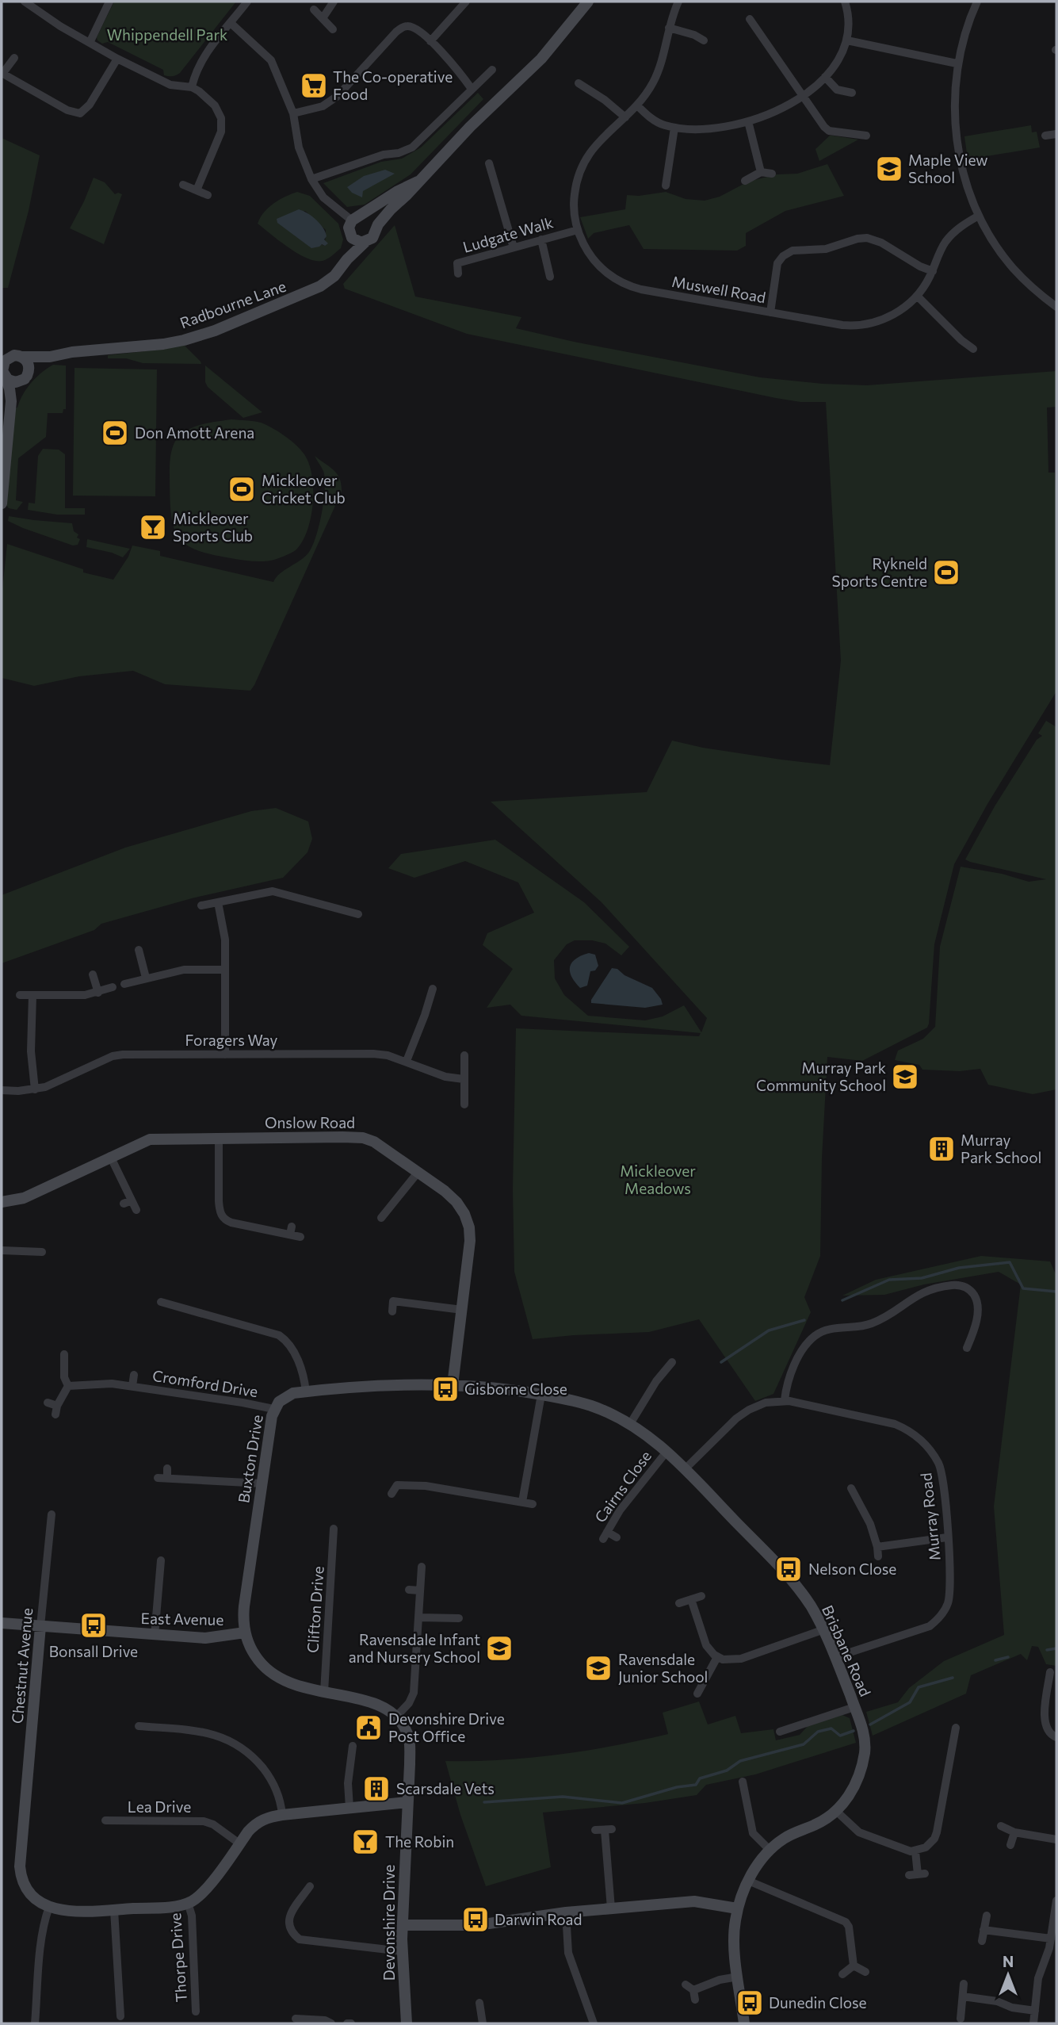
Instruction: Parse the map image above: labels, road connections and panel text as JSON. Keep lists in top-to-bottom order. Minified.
{"streets":{"street":["Ludgate Walk","Muswell Road","Radbourne Lane","Foragers Way","Onslow Road","Cromford Drive","Buxton Drive","Cairns Close","Murray Road","Clifton Drive","East Avenue","Brisbane Road","Chestnut Avenue","Lea Drive","Devonshire Drive","Thorpe Drive"]},"crossings":[["Ludgate Walk","Muswell Road"],["Onslow Road","Buxton Drive"],["Onslow Road","Brisbane Road"],["Cromford Drive","Buxton Drive"],["Buxton Drive","East Avenue"],["Buxton Drive","Brisbane Road"],["Cairns Close","Brisbane Road"],["Murray Road","Brisbane Road"],["Clifton Drive","East Avenue"],["East Avenue","Chestnut Avenue"],["East Avenue","Devonshire Drive"]],"parks":["Whippendell Park","Mickleover Meadows"],"places":{"supermarket":["The Co-operative Food"],"school or university":["Maple View School","Murray Park Community School","Ravensdale Infant and Nursery School","Ravensdale Junior School"],"sports":["Don Amott Arena","Mickleover Cricket Club","Rykneld Sports Centre"],"bar":["Mickleover Sports Club","The Robin"],"building":["Murray Park School","Scarsdale Vets"],"bus stop":["Gisborne Close","Nelson Close","Bonsall Drive","Darwin Road","Dunedin Close"],"public building":["Devonshire Drive Post Office"]},"north":"top"}
